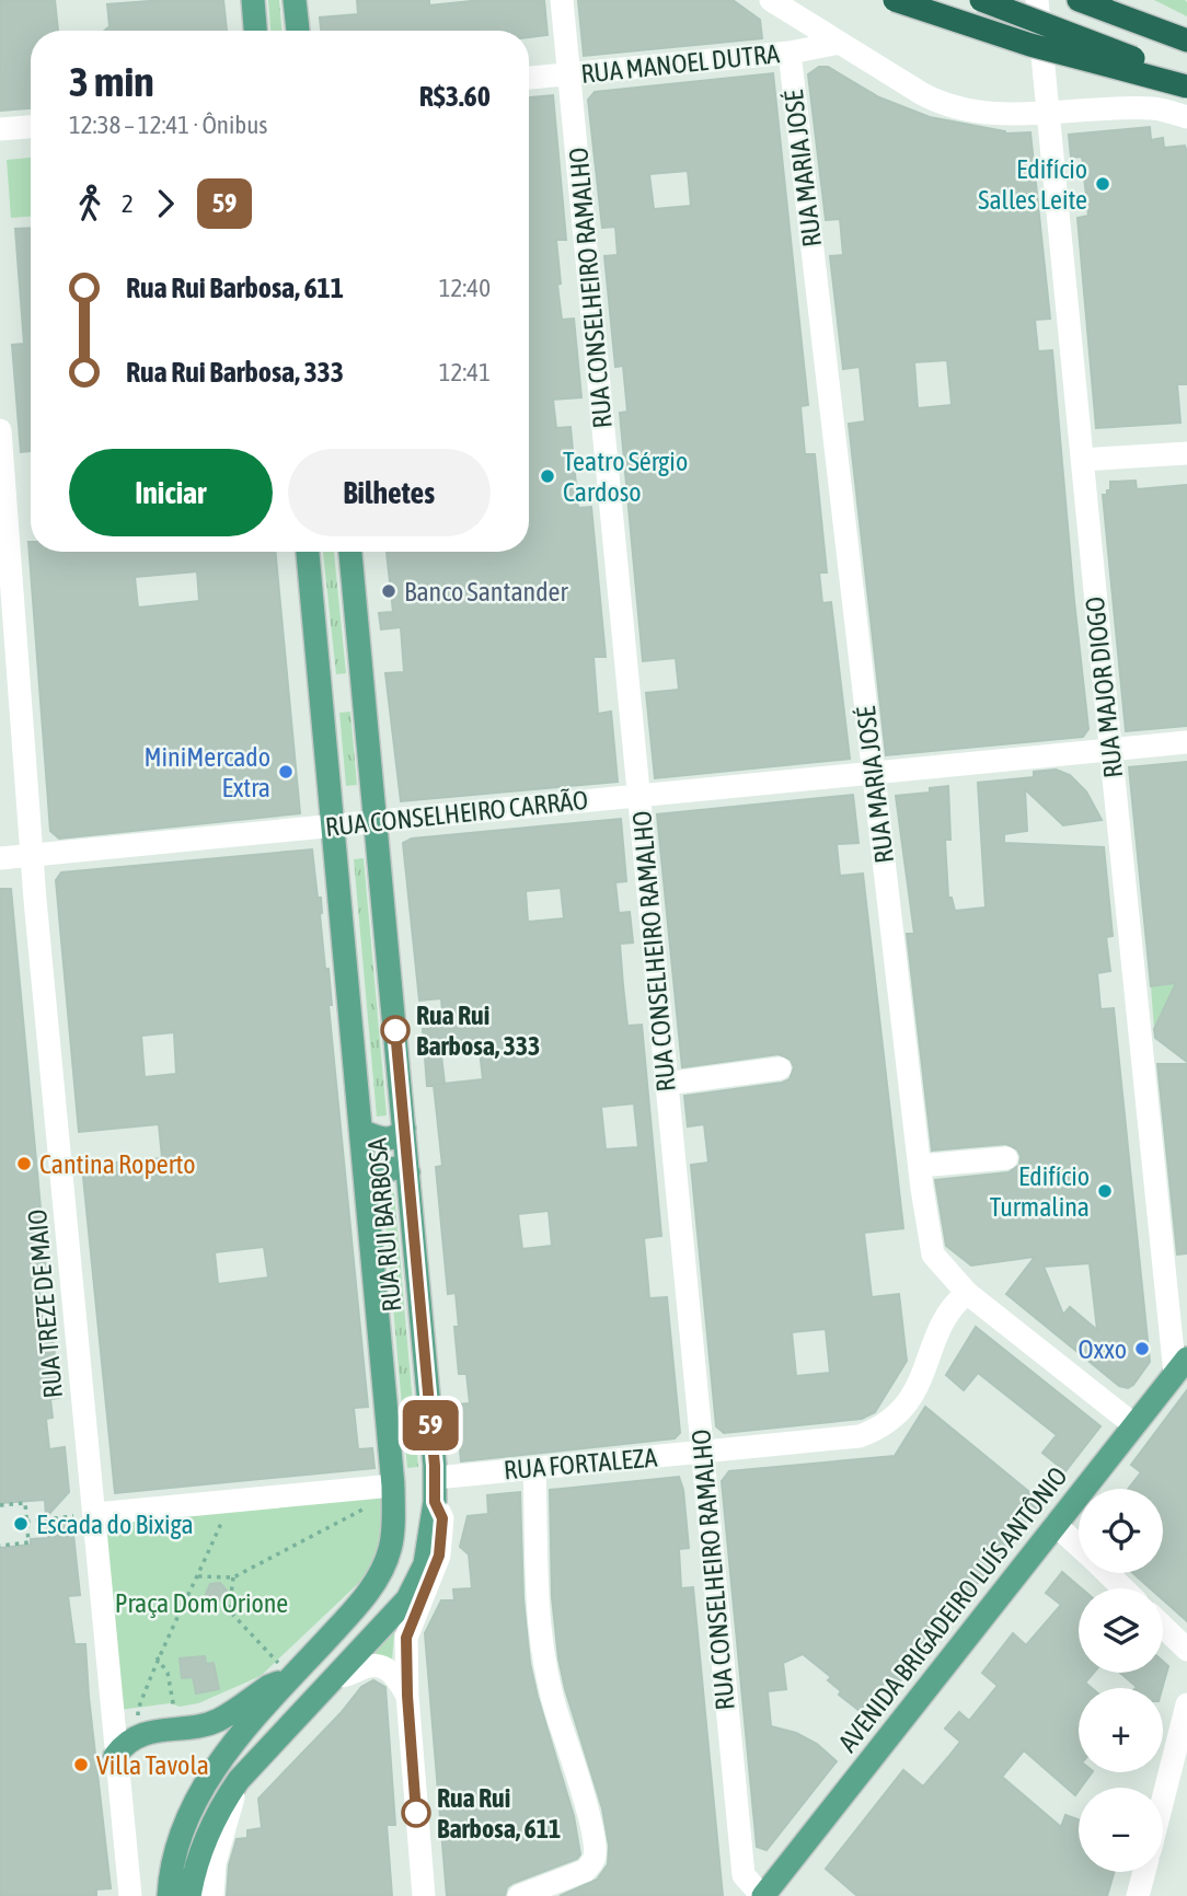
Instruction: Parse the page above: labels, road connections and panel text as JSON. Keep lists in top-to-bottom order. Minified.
{"streets":{"main road":["RUA RUI BARBOSA","AVENIDA BRIGADEIRO LUÍS ANTÔNIO"],"street":["RUA MANOEL DUTRA","RUA MARIA JOSÉ","RUA CONSELHEIRO RAMALHO","RUA MAJOR DIOGO","RUA CONSELHEIRO CARRÃO","RUA TREZE DE MAIO","RUA FORTALEZA"]},"crossings":[["RUA MANOEL DUTRA","RUA MARIA JOSÉ"],["RUA MANOEL DUTRA","RUA CONSELHEIRO RAMALHO"],["RUA MARIA JOSÉ","RUA CONSELHEIRO CARRÃO"],["RUA MARIA JOSÉ","RUA FORTALEZA"],["RUA MARIA JOSÉ","AVENIDA BRIGADEIRO LUÍS ANTÔNIO"],["RUA CONSELHEIRO RAMALHO","RUA CONSELHEIRO CARRÃO"],["RUA CONSELHEIRO RAMALHO","RUA FORTALEZA"],["RUA CONSELHEIRO RAMALHO","AVENIDA BRIGADEIRO LUÍS ANTÔNIO"],["RUA MAJOR DIOGO","RUA CONSELHEIRO CARRÃO"],["RUA MAJOR DIOGO","AVENIDA BRIGADEIRO LUÍS ANTÔNIO"],["RUA CONSELHEIRO CARRÃO","RUA RUI BARBOSA"],["RUA CONSELHEIRO CARRÃO","RUA TREZE DE MAIO"],["RUA RUI BARBOSA","RUA FORTALEZA"]],"parks":["Praça Dom Orione"],"places":["Edifício Salles Leite","Teatro Sérgio Cardoso","Banco Santander","MiniMercado Extra","Rua Rui Barbosa, 333","Cantina Roperto","Edifício Turmalina","Oxxo","Escada do Bixiga","Villa Tavola","Rua Rui Barbosa, 611"],"lines":["bus line 59"],"page":{"on_map":"59","heading":["3 min","12:38 – 12:41 · Ônibus","R$3.60"],"legs":["2","59"],"list":[{"name":"Rua Rui Barbosa, 611","value":"12:40"},{"name":"Rua Rui Barbosa, 333","value":"12:41"}],"buttons":["Iniciar","Bilhetes"],"map_buttons":["+","−"]}}
